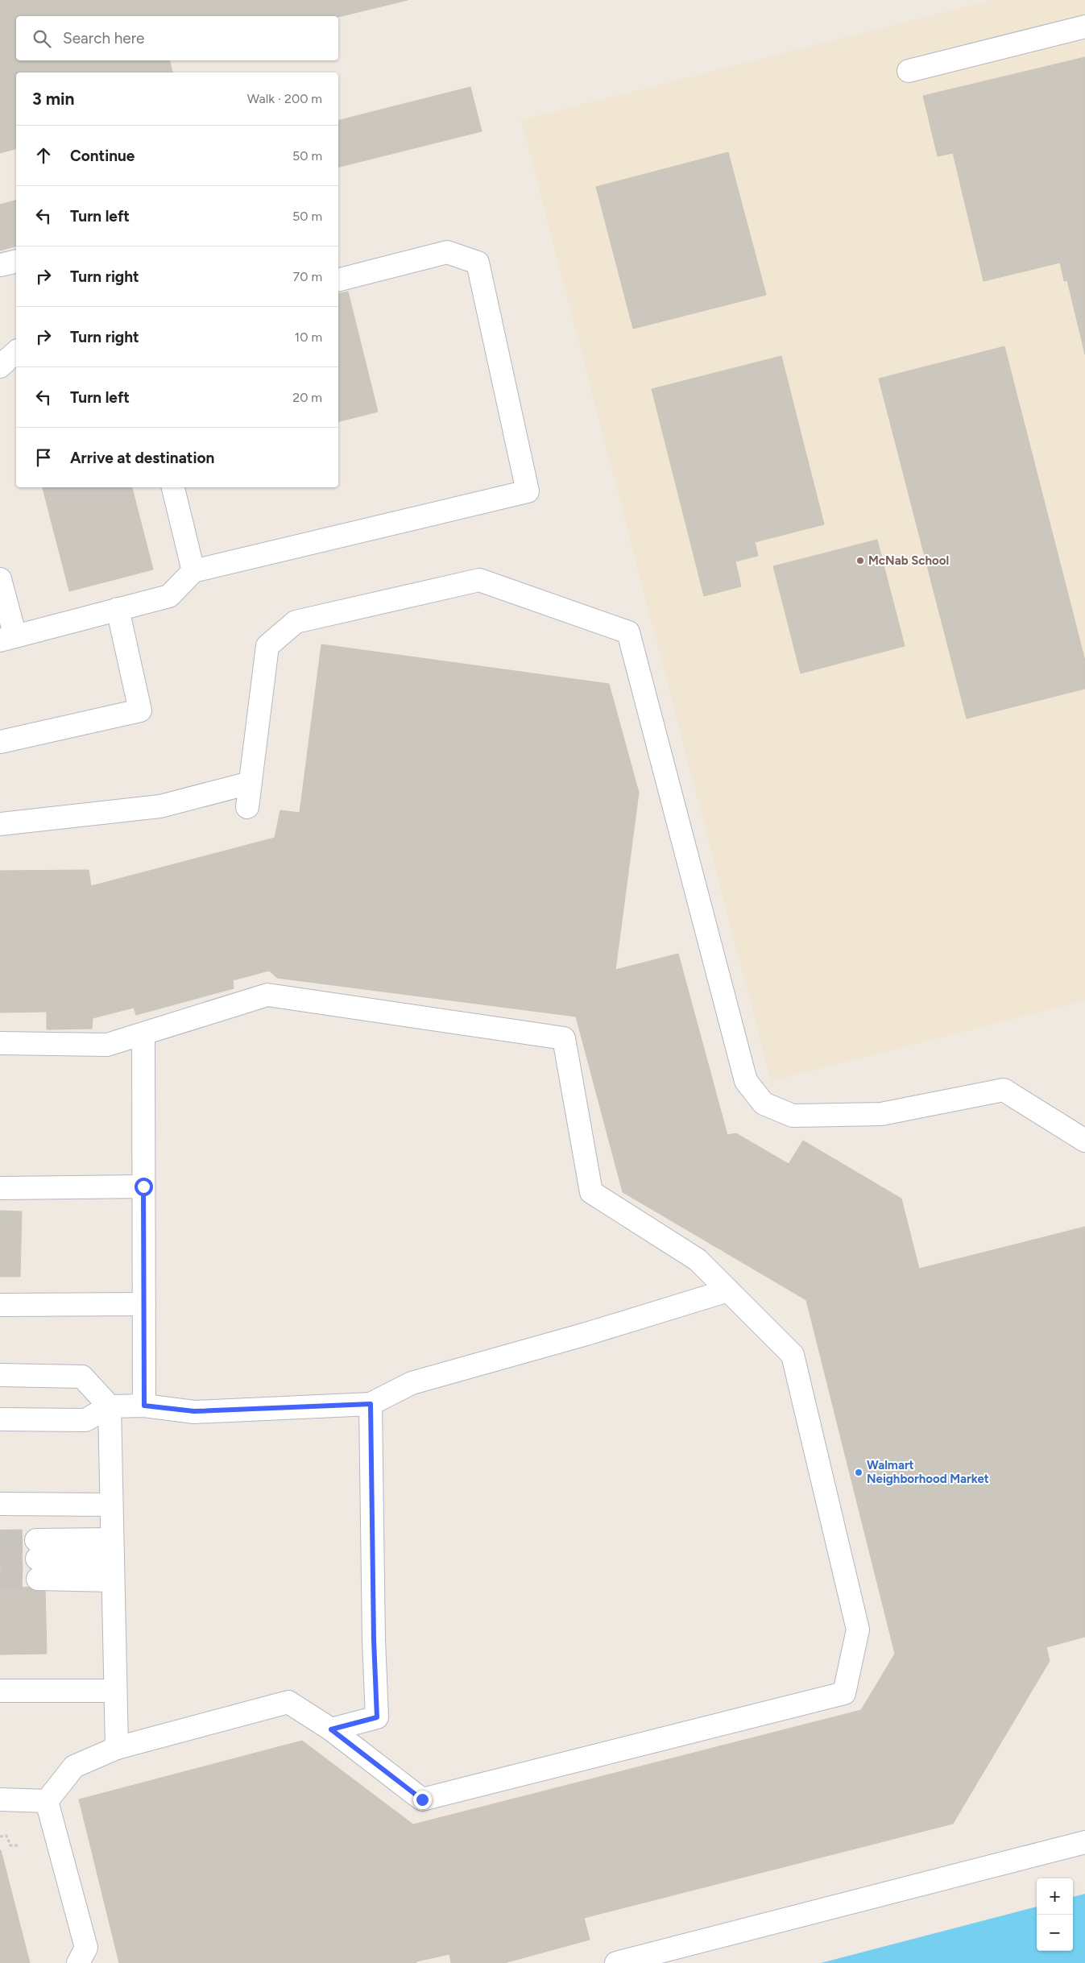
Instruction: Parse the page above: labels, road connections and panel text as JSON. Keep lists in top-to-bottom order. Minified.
{"places":["McNab School","Walmart Neighborhood Market"],"page":{"search":"Search here","heading":["3 min","Walk · 200 m"],"list":[["Continue","50 m"],["Turn left","50 m"],["Turn right","70 m"],["Turn right","10 m"],["Turn left","20 m"],"Arrive at destination"],"map_buttons":["+","−"]}}
